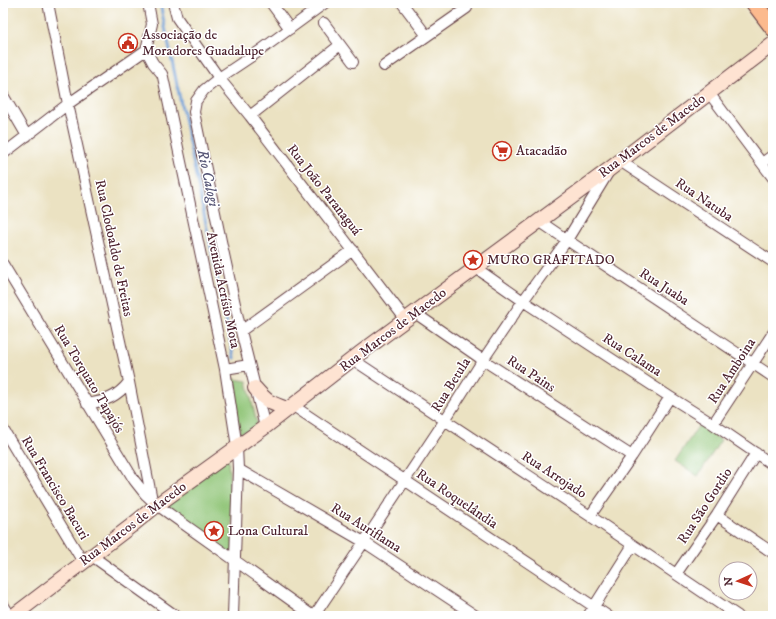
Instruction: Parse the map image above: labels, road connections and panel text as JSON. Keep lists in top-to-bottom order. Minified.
{"streets":{"main road":["Rua Marcos de Macedo"],"street":["Rua João Paranaguá","Rua Natuba","Rua Clodoaldo de Freitas","Rua Juaba","Avenida Acrísio Mota","Rua Calama","Rua Amboina","Rua Pains","Rua Torquato Tapajós","Rua Betula","Rua Arrojado","Rua Francisco Bacuri","Rua Roquelândia","Rua São Gordio","Rua Auriflama"]},"crossings":[["Rua Marcos de Macedo","Rua João Paranaguá"],["Rua Marcos de Macedo","Rua Natuba"],["Rua Marcos de Macedo","Rua Clodoaldo de Freitas"],["Rua Marcos de Macedo","Rua Juaba"],["Rua Marcos de Macedo","Avenida Acrísio Mota"],["Rua Marcos de Macedo","Rua Calama"],["Rua Marcos de Macedo","Rua Pains"],["Rua Marcos de Macedo","Rua Torquato Tapajós"],["Rua Marcos de Macedo","Rua Betula"],["Rua Marcos de Macedo","Rua Arrojado"],["Rua Marcos de Macedo","Rua Francisco Bacuri"],["Rua Marcos de Macedo","Rua Roquelândia"],["Rua João Paranaguá","Avenida Acrísio Mota"],["Rua João Paranaguá","Rua Pains"],["Rua Natuba","Rua Betula"],["Rua Clodoaldo de Freitas","Rua Torquato Tapajós"],["Rua Juaba","Rua Amboina"],["Rua Juaba","Rua Betula"],["Avenida Acrísio Mota","Rua Torquato Tapajós"],["Avenida Acrísio Mota","Rua Auriflama"],["Rua Calama","Rua Amboina"],["Rua Calama","Rua Betula"],["Rua Calama","Rua São Gordio"],["Rua Pains","Rua Betula"],["Rua Torquato Tapajós","Rua Betula"],["Rua Betula","Rua Arrojado"],["Rua Betula","Rua Roquelândia"],["Rua Betula","Rua Auriflama"],["Rua Arrojado","Rua São Gordio"]],"water":["Rio Calogi"],"places":{"public building":["Associação de Moradores Guadalupe"],"supermarket":["Atacadão"],"place":["MURO GRAFITADO","Lona Cultural"]},"north":"left"}
